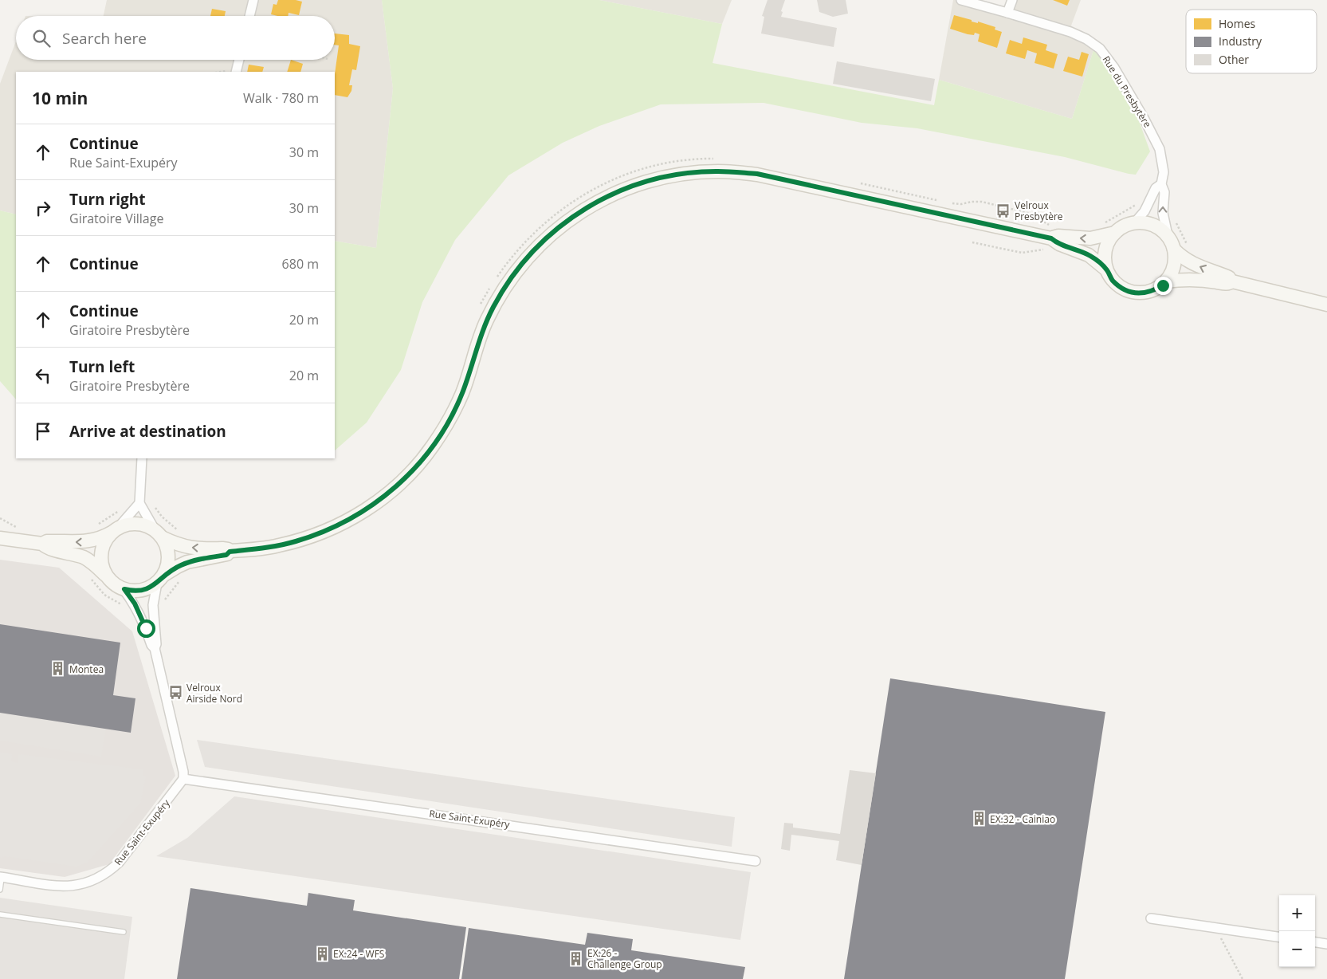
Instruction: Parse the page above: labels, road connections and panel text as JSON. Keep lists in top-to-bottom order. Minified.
{"streets":{"street":["Rue du Presbytère","Rue Saint-Exupéry"]},"places":{"bus stop":["Velroux Presbytère","Velroux Airside Nord"],"building":["Montea","EX.32 - Cainiao","EX.24 - WFS","EX.26 - Challenge Group"]},"legend":["Homes","Industry","Other"],"page":{"search":"Search here","heading":["10 min","Walk · 780 m"],"list":[["Continue","Rue Saint-Exupéry","30 m"],["Turn right","Giratoire Village","30 m"],["Continue","680 m"],["Continue","Giratoire Presbytère","20 m"],["Turn left","Giratoire Presbytère","20 m"],"Arrive at destination"],"map_buttons":["+","−"]}}
